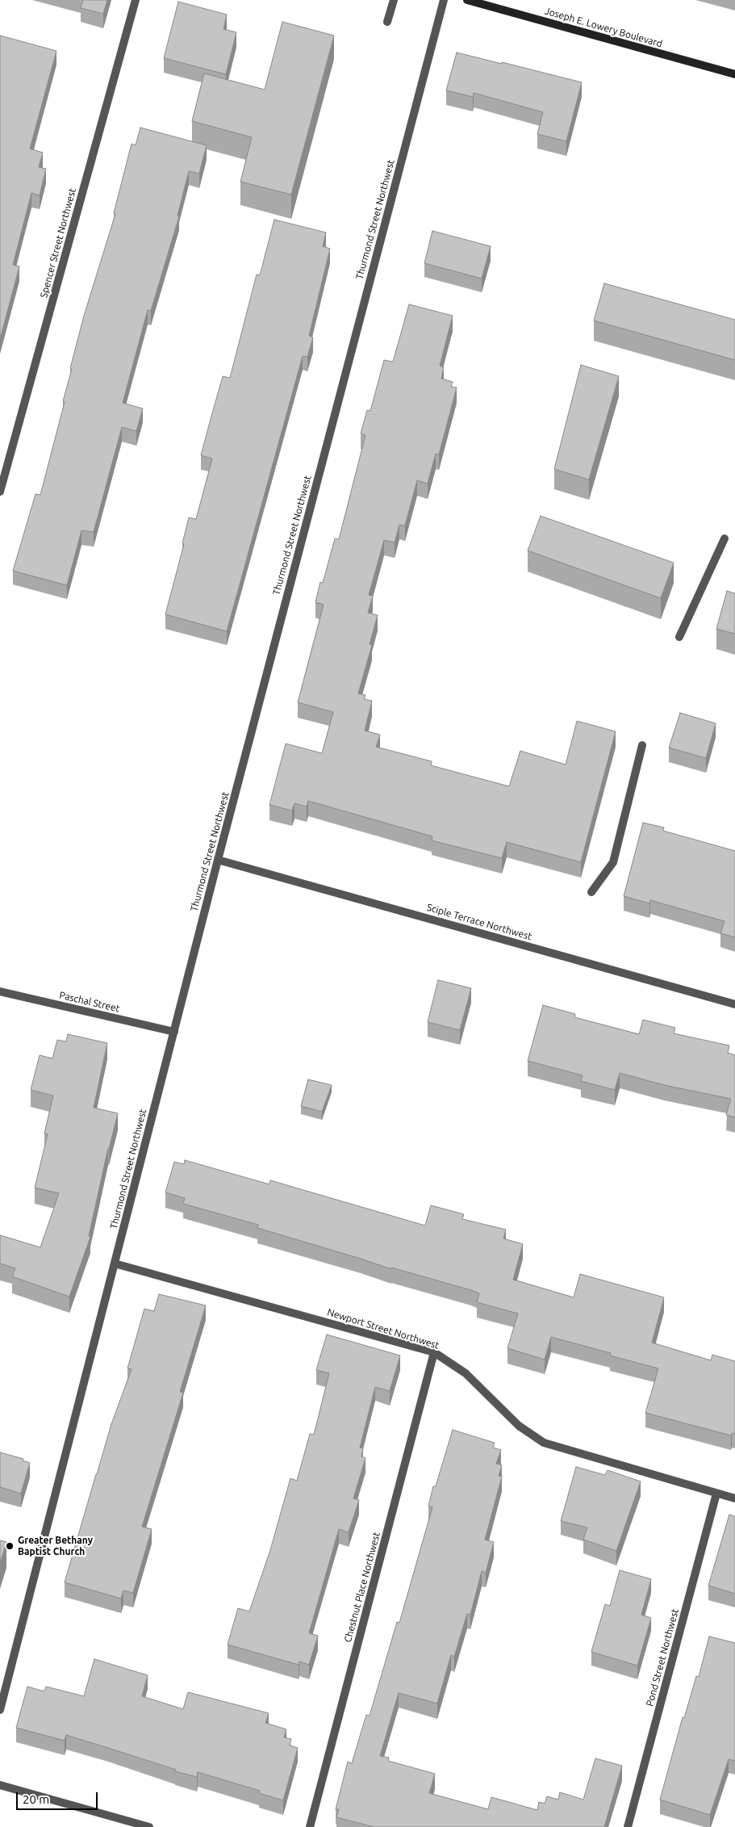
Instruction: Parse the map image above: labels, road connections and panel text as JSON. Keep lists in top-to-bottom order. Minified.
{"streets":{"main road":["Joseph E. Lowery Boulevard"],"street":["Thurmond Street Northwest","Spencer Street Northwest","Sciple Terrace Northwest","Paschal Street","Newport Street Northwest","Chestnut Place Northwest","Pond Street Northwest"]},"crossings":[["Thurmond Street Northwest","Sciple Terrace Northwest"],["Thurmond Street Northwest","Paschal Street"],["Thurmond Street Northwest","Newport Street Northwest"],["Newport Street Northwest","Chestnut Place Northwest"],["Newport Street Northwest","Pond Street Northwest"]],"places":["Greater Bethany Baptist Church"],"scale_bar":"20 m"}
